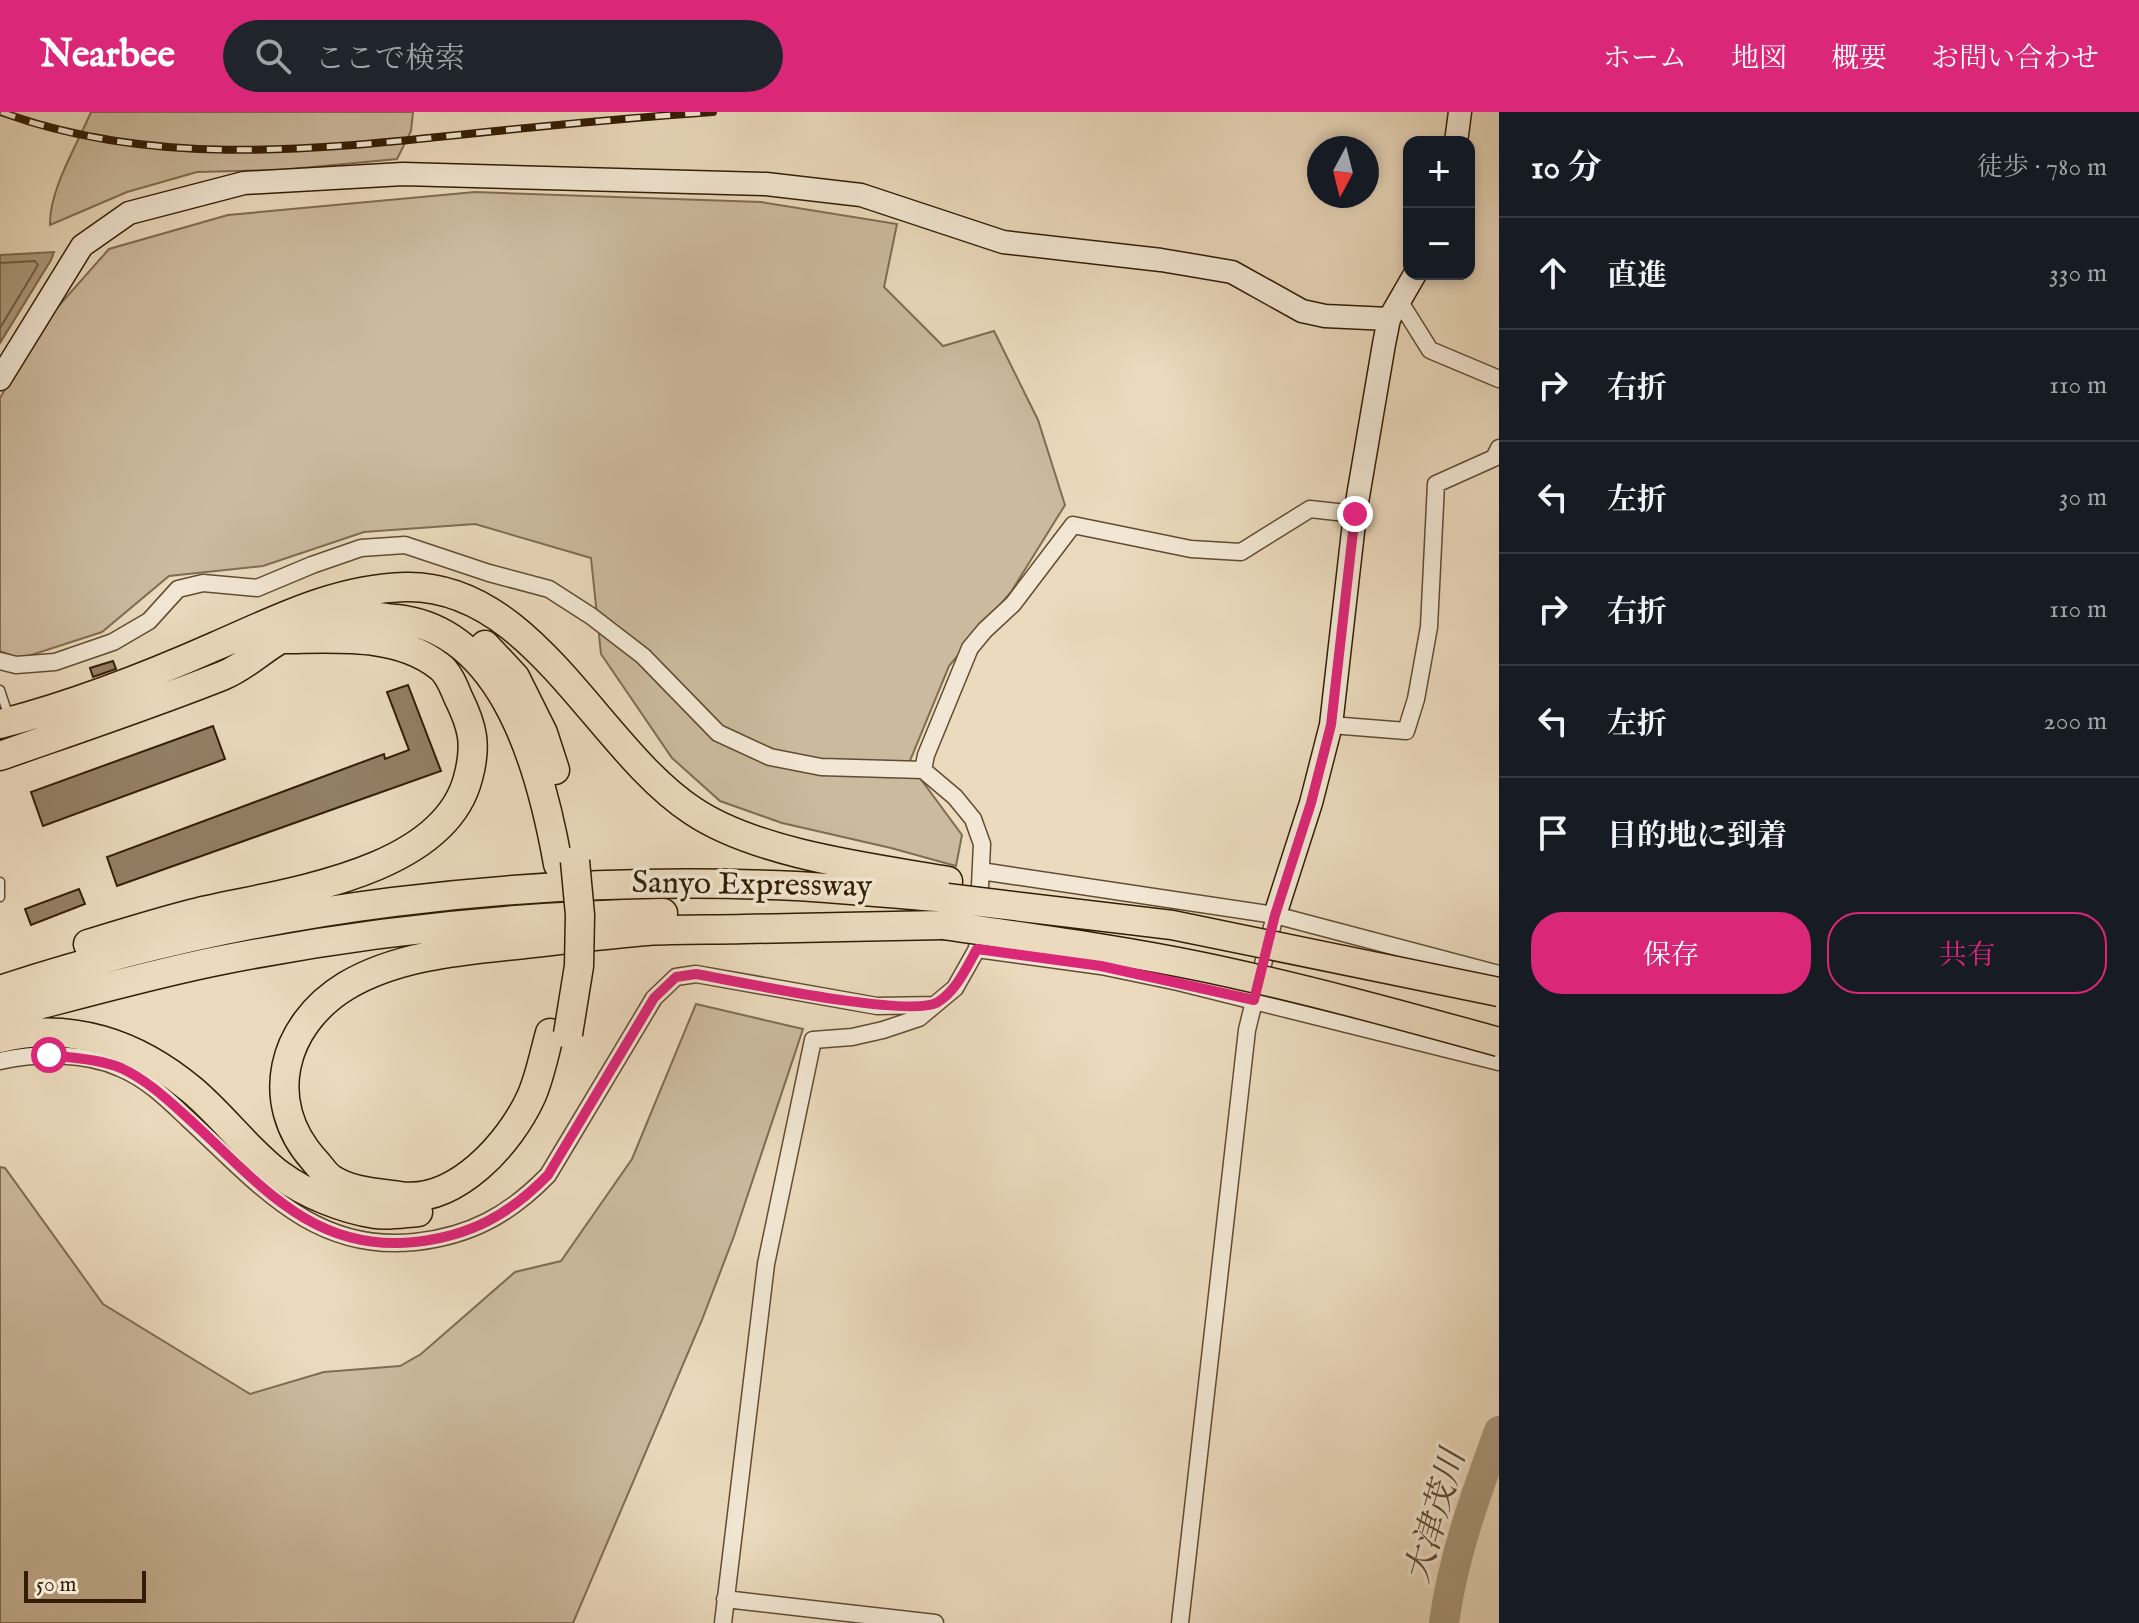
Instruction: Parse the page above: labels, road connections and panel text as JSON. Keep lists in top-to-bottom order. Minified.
{"streets":{"highway":["Sanyo Expressway"]},"water":["大津茂川"],"scale_bar":"50 m","north":"bottom","page":{"header":"Nearbee","search":"ここで検索","nav":["ホーム","地図","概要","お問い合わせ"],"heading":["10 分","徒歩 · 780 m"],"map_buttons":["+","−"],"list":[["直進","330 m"],["右折","110 m"],["左折","30 m"],["右折","110 m"],["左折","200 m"],"目的地に到着"],"buttons":["保存","共有"],"scale":"50 m"}}
